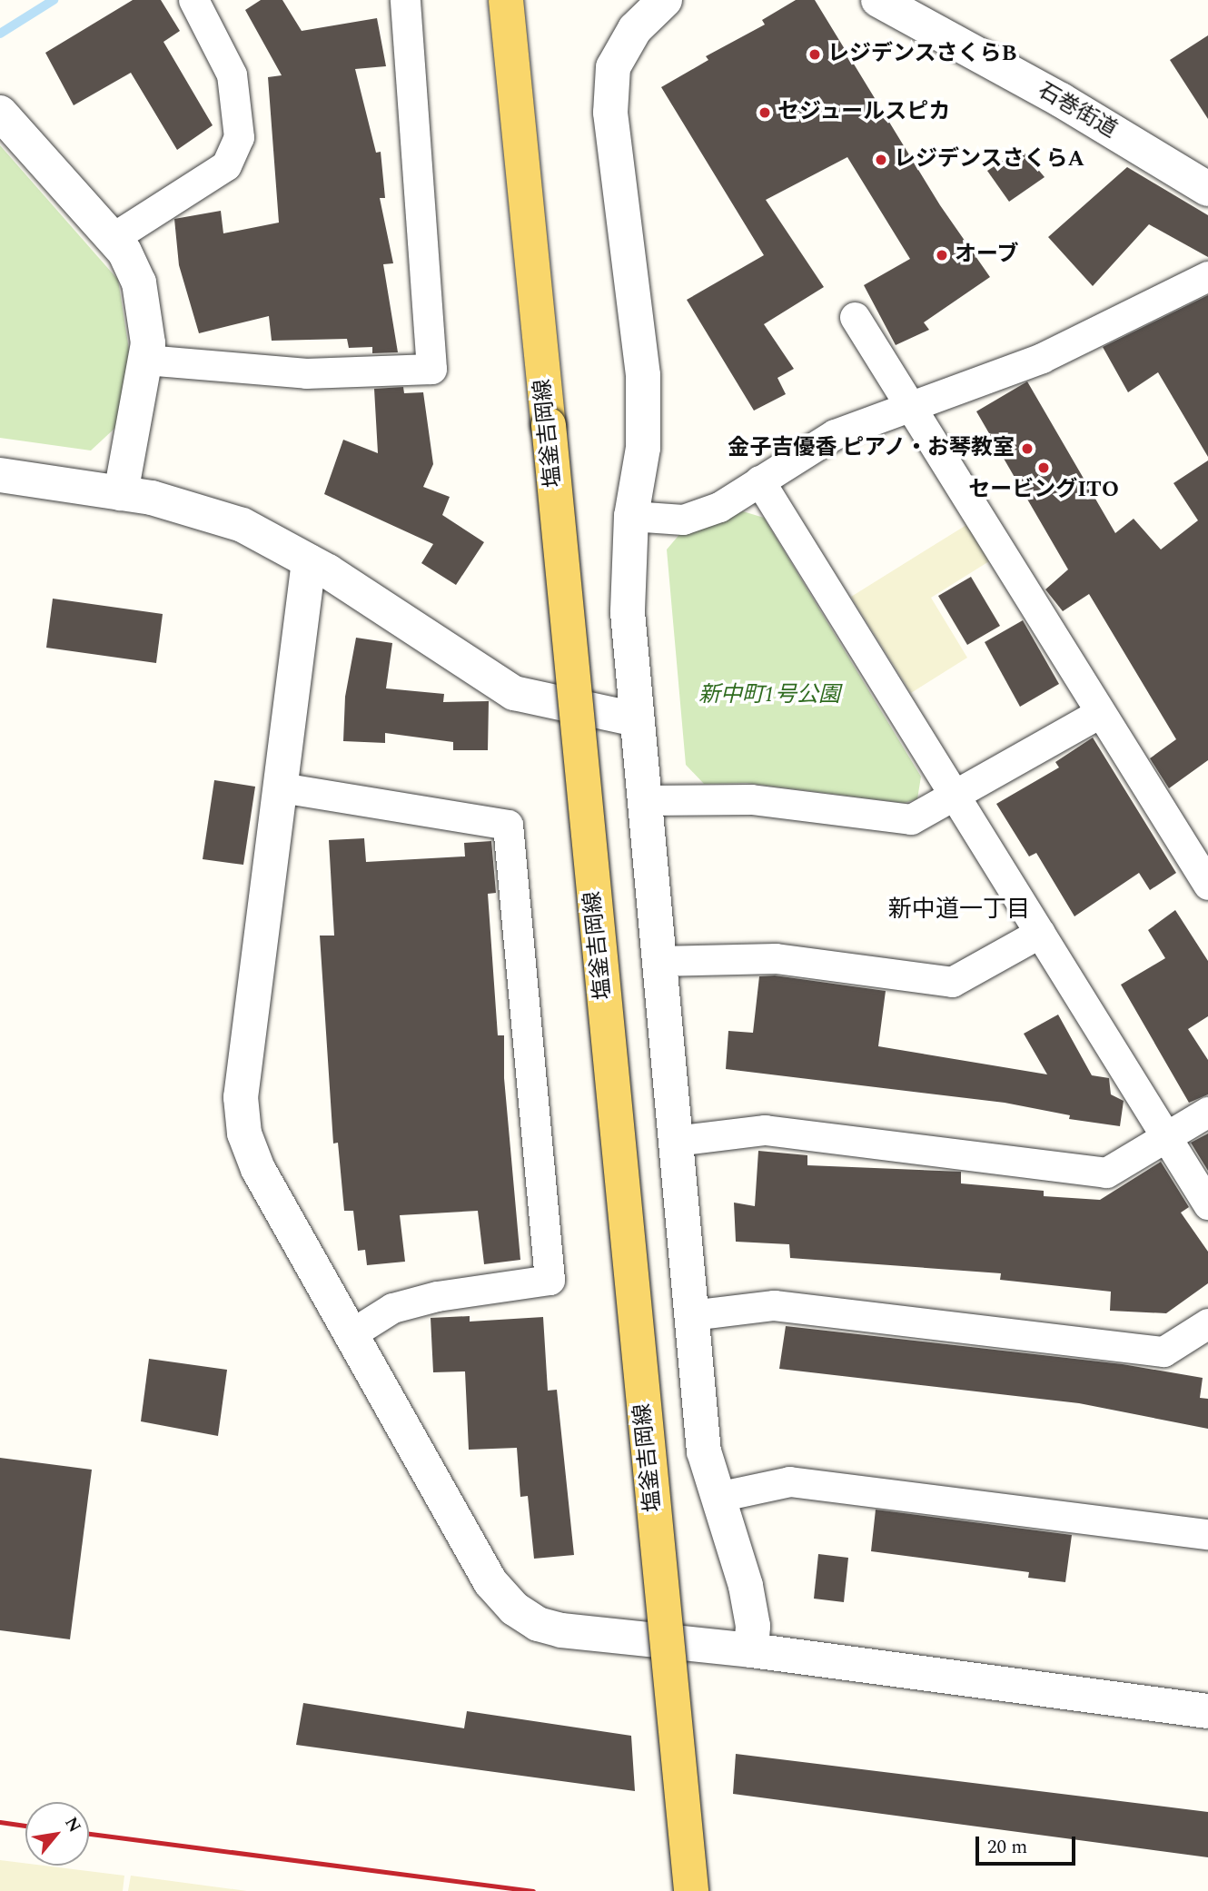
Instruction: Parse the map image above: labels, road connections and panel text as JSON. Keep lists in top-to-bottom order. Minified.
{"streets":{"main road":["塩釜吉岡線"],"street":["石巻街道"]},"districts":["新中道一丁目"],"parks":["新中町1号公園"],"places":["レジデンスさくらB","セジュールスピカ","レジデンスさくらA","オーブ","金子吉優香 ピアノ・お琴教室","セービングITO"],"scale_bar":"20 m","north":"top right"}
